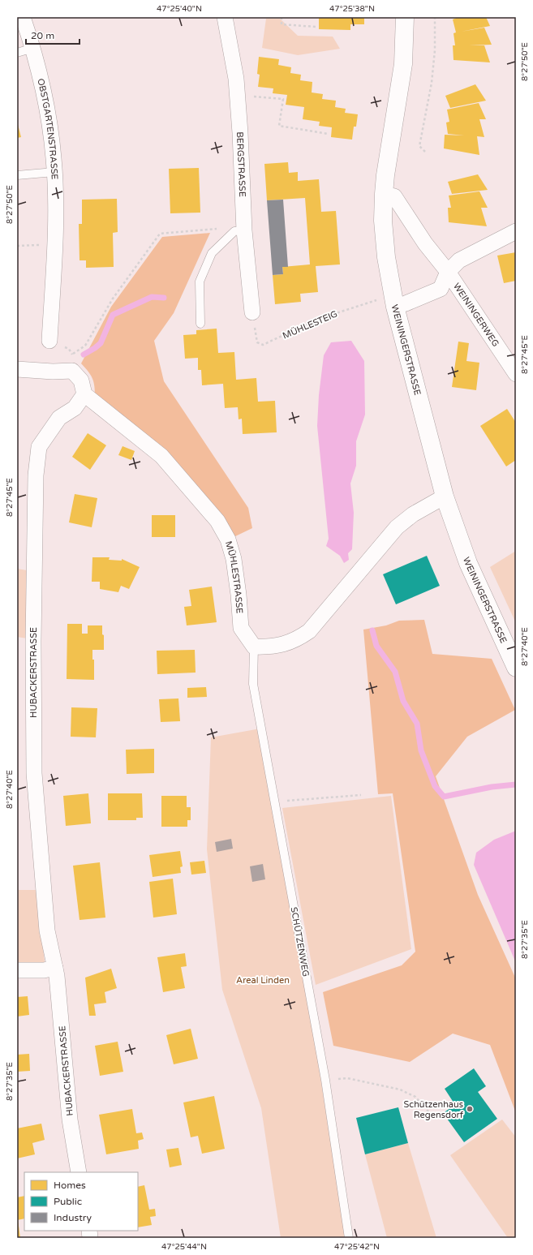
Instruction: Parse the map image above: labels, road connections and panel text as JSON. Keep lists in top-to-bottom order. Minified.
{"streets":{"street":["OBSTGARTENSTRASSE","BERGSTRASSE","WEININGERWEG","WEININGERSTRASSE","MÜHLESTRASSE","HUBACKERSTRASSE"],"lane":["SCHÜTZENWEG"],"path":["MÜHLESTEIG"]},"crossings":[["BERGSTRASSE","MÜHLESTEIG"],["WEININGERWEG","MÜHLESTEIG"],["WEININGERWEG","WEININGERSTRASSE"],["MÜHLESTEIG","WEININGERSTRASSE"],["MÜHLESTRASSE","HUBACKERSTRASSE"],["MÜHLESTRASSE","SCHÜTZENWEG"]],"parks":["Areal Linden"],"places":["Schützenhaus Regensdorf"],"legend":["Homes","Public","Industry"],"scale_bar":"20 m","coordinates":["47°25'40\"N","47°25'38\"N","8°27'50\"E","8°27'45\"E","8°27'40\"E","8°27'35\"E","47°25'44\"N","47°25'42\"N"]}
